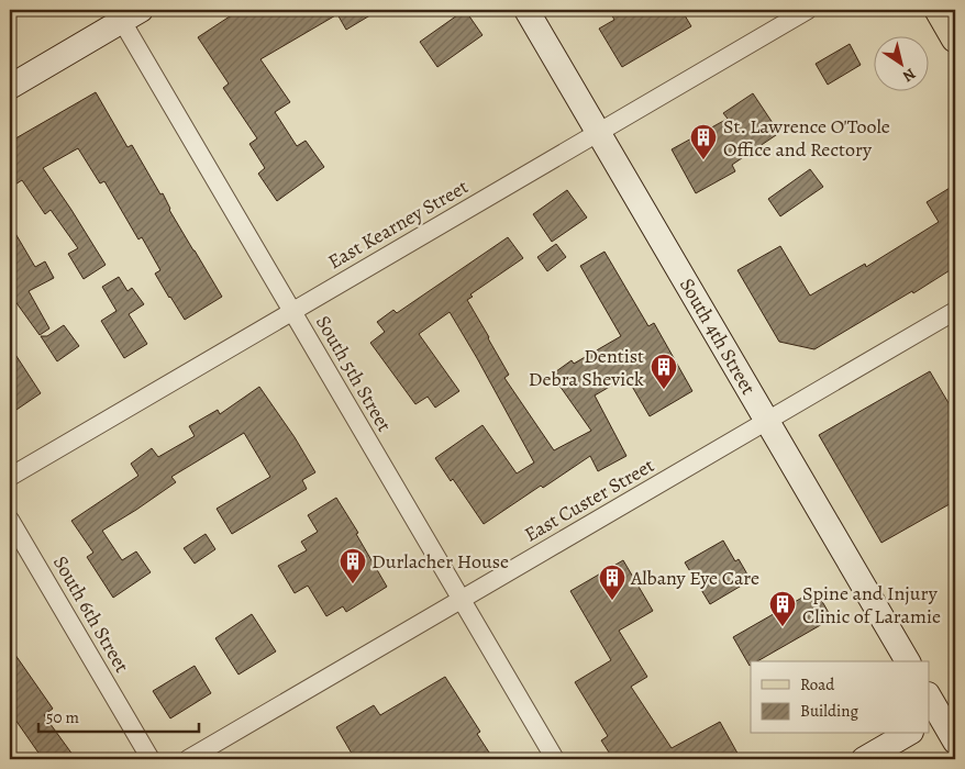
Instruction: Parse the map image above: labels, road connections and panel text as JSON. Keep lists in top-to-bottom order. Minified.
{"streets":{"street":["East Kearney Street","South 4th Street","South 5th Street","East Custer Street","South 6th Street"]},"crossings":[["East Kearney Street","South 4th Street"],["East Kearney Street","South 5th Street"],["South 4th Street","East Custer Street"],["South 5th Street","East Custer Street"]],"places":{"building":["St. Lawrence O'Toole Office and Rectory","Dentist Debra Shevick","Durlacher House","Albany Eye Care","Spine and Injury Clinic of Laramie"]},"legend":["Road","Building"],"scale_bar":"50 m","north":"bottom right"}
